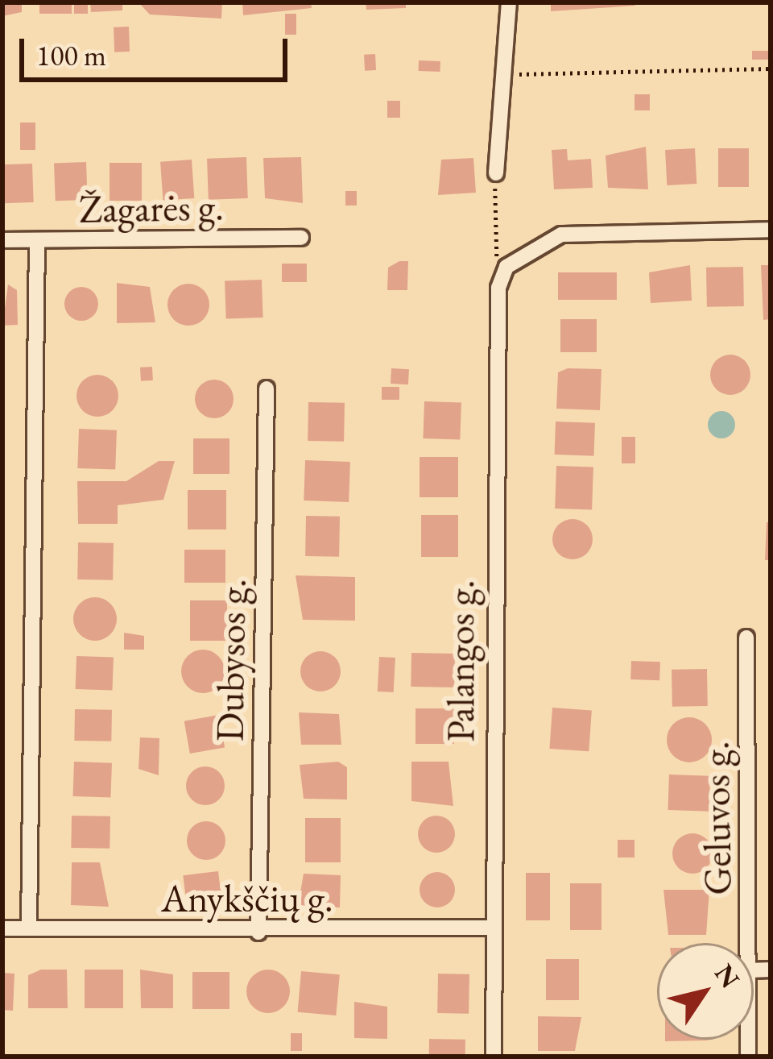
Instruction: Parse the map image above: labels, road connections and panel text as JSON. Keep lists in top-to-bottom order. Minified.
{"streets":{"street":["Žagarės g.","Dubysos g.","Palangos g.","Geluvos g.","Anykščių g."]},"crossings":[["Dubysos g.","Anykščių g."],["Palangos g.","Anykščių g."]],"scale_bar":"100 m","north":"top right"}
